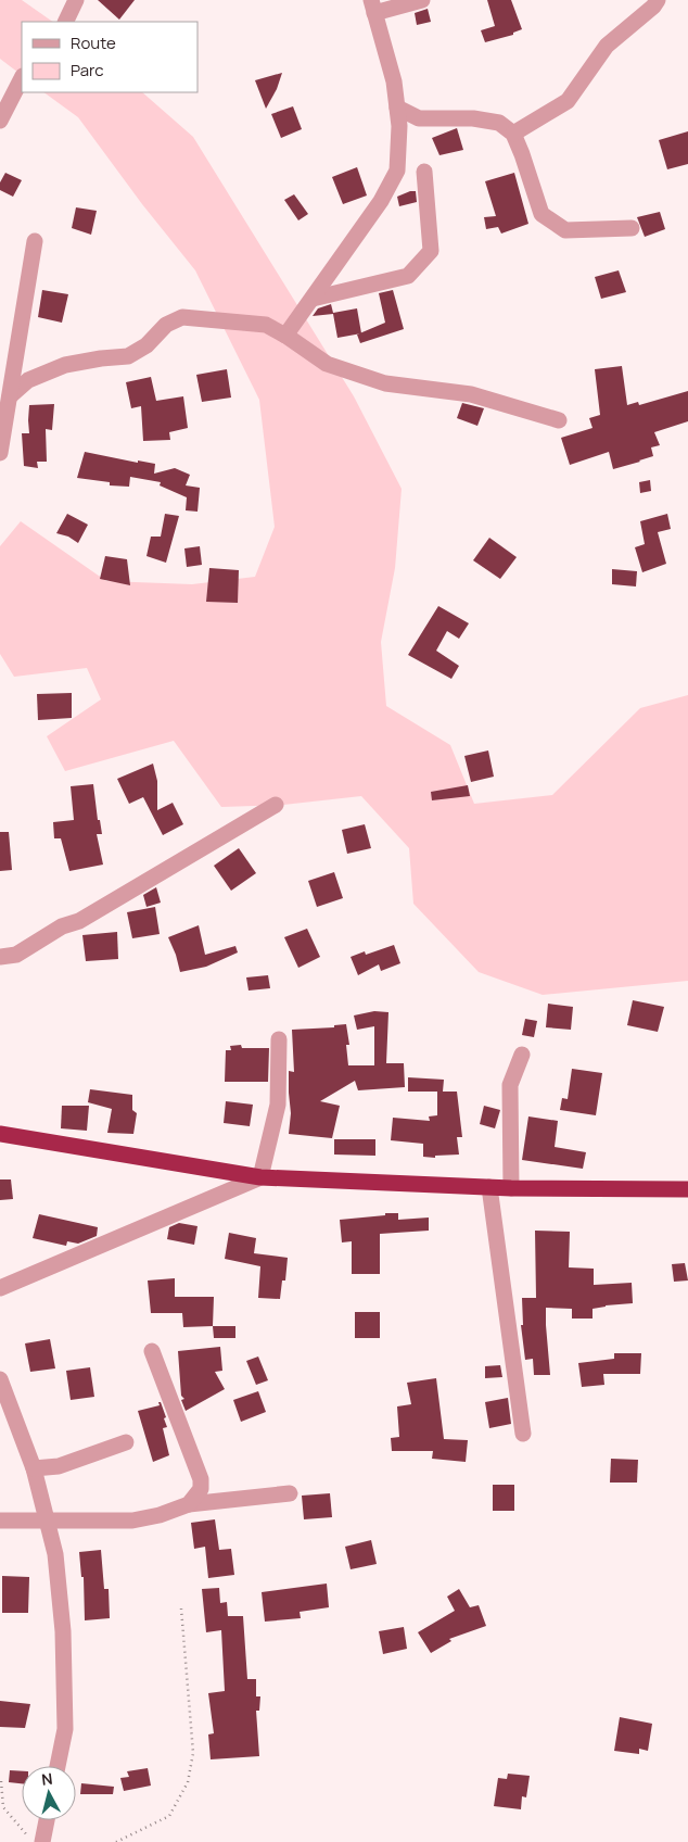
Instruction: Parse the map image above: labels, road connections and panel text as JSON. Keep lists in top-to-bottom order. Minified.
{"legend":["Route","Parc"],"north":"top"}
